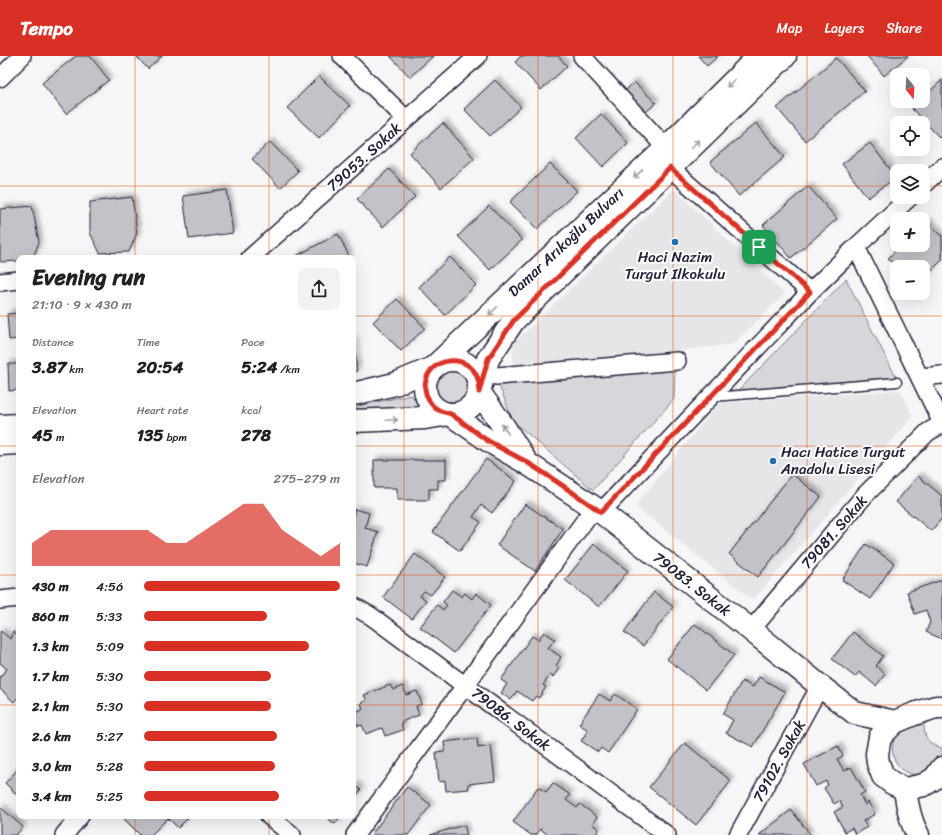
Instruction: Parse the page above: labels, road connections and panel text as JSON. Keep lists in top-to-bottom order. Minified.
{"streets":{"main road":["Damar Arıkoğlu Bulvarı","79083. Sokak"],"street":["79053. Sokak","79081. Sokak","79086. Sokak","79102. Sokak"]},"crossings":[["Damar Arıkoğlu Bulvarı","79083. Sokak"],["79081. Sokak","79083. Sokak"],["79083. Sokak","79102. Sokak"]],"places":["Haci Nazim Turgut Ilkokulu","Hacı Hatice Turgut Anadolu Lisesi"],"north":"bottom","page":{"header":"Tempo","nav":["Map","Layers","Share"],"map_buttons":["+","−"],"heading":["Evening run","21:10 · 9 × 430 m"],"stats":[["Distance","3.87 km"],["Time","20:54"],["Pace","5:24 /km"],["Elevation","45 m"],["Heart rate","135 bpm"],["kcal","278"]],"chart":["Elevation","275–279 m"],"list":[{"name":"430 m","note":"4:56"},{"name":"860 m","note":"5:33"},{"name":"1.3 km","note":"5:09"},{"name":"1.7 km","note":"5:30"},{"name":"2.1 km","note":"5:30"},{"name":"2.6 km","note":"5:27"},{"name":"3.0 km","note":"5:28"},{"name":"3.4 km","note":"5:25"}]}}
